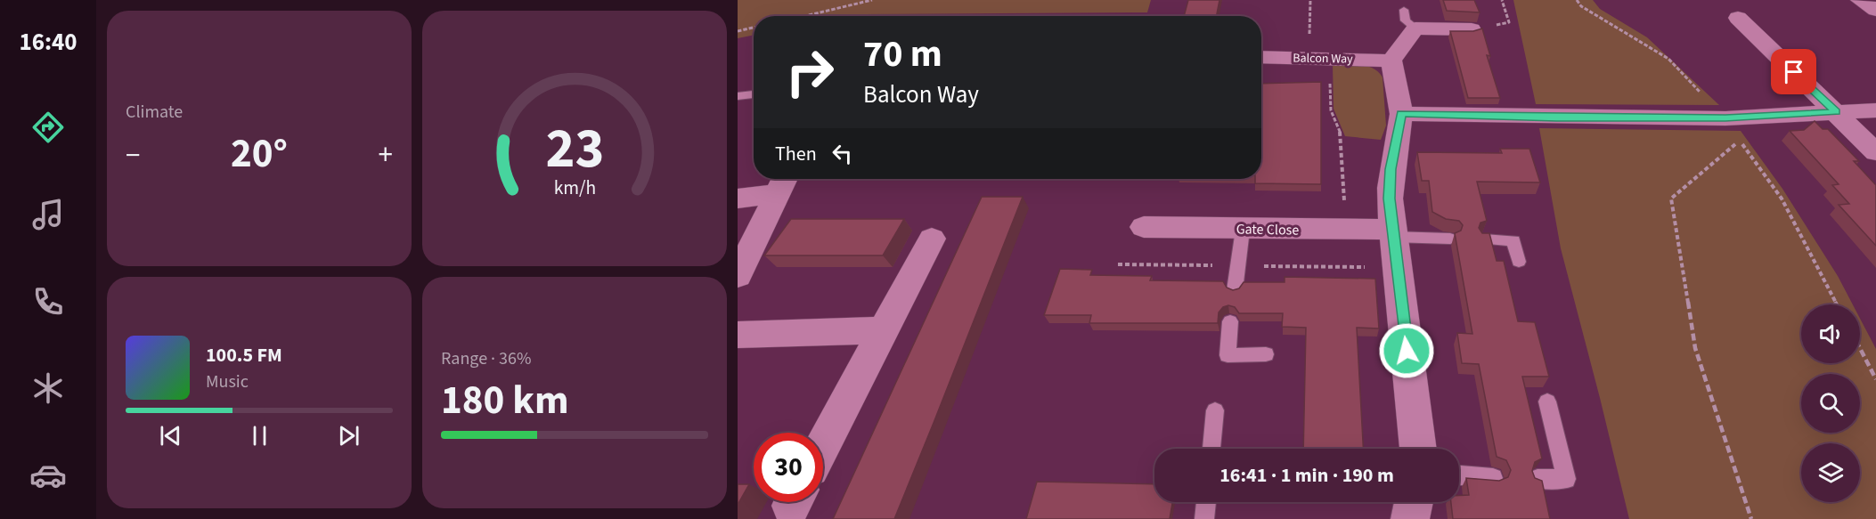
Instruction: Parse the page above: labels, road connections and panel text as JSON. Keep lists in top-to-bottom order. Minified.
{"streets":{"street":["Balcon Way","Gate Close"]},"page":{"tabs":"16:40","tile":["Climate",["Range · 36%","180 km"]],"turn":["70 m","Balcon Way"],"then":"Then","heat":["−","20°","+"],"song":["100.5 FM","Music"],"limit":"30","trip":"16:41 · 1 min · 190 m","gauge":["23","km/h"]}}
